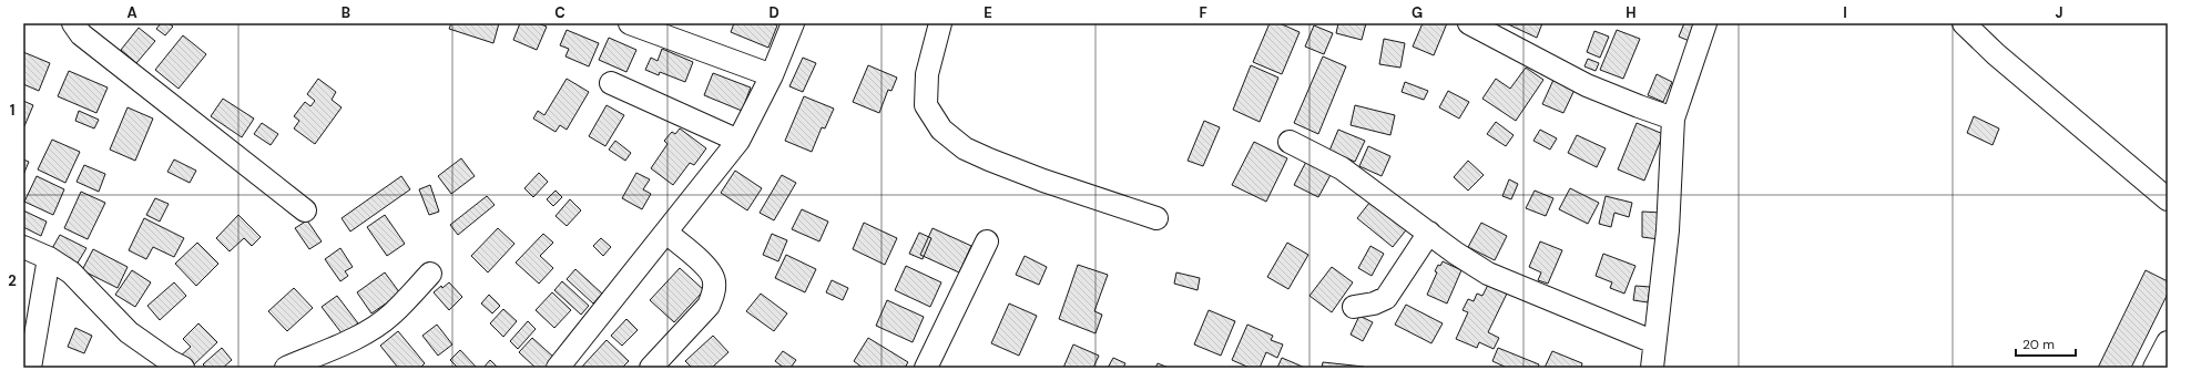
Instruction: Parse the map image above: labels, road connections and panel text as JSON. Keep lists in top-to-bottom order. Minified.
{"scale_bar":"20 m","grid":{"columns":["A","B","C","D","E","F","G","H","I","J"],"rows":["1","2"]}}
